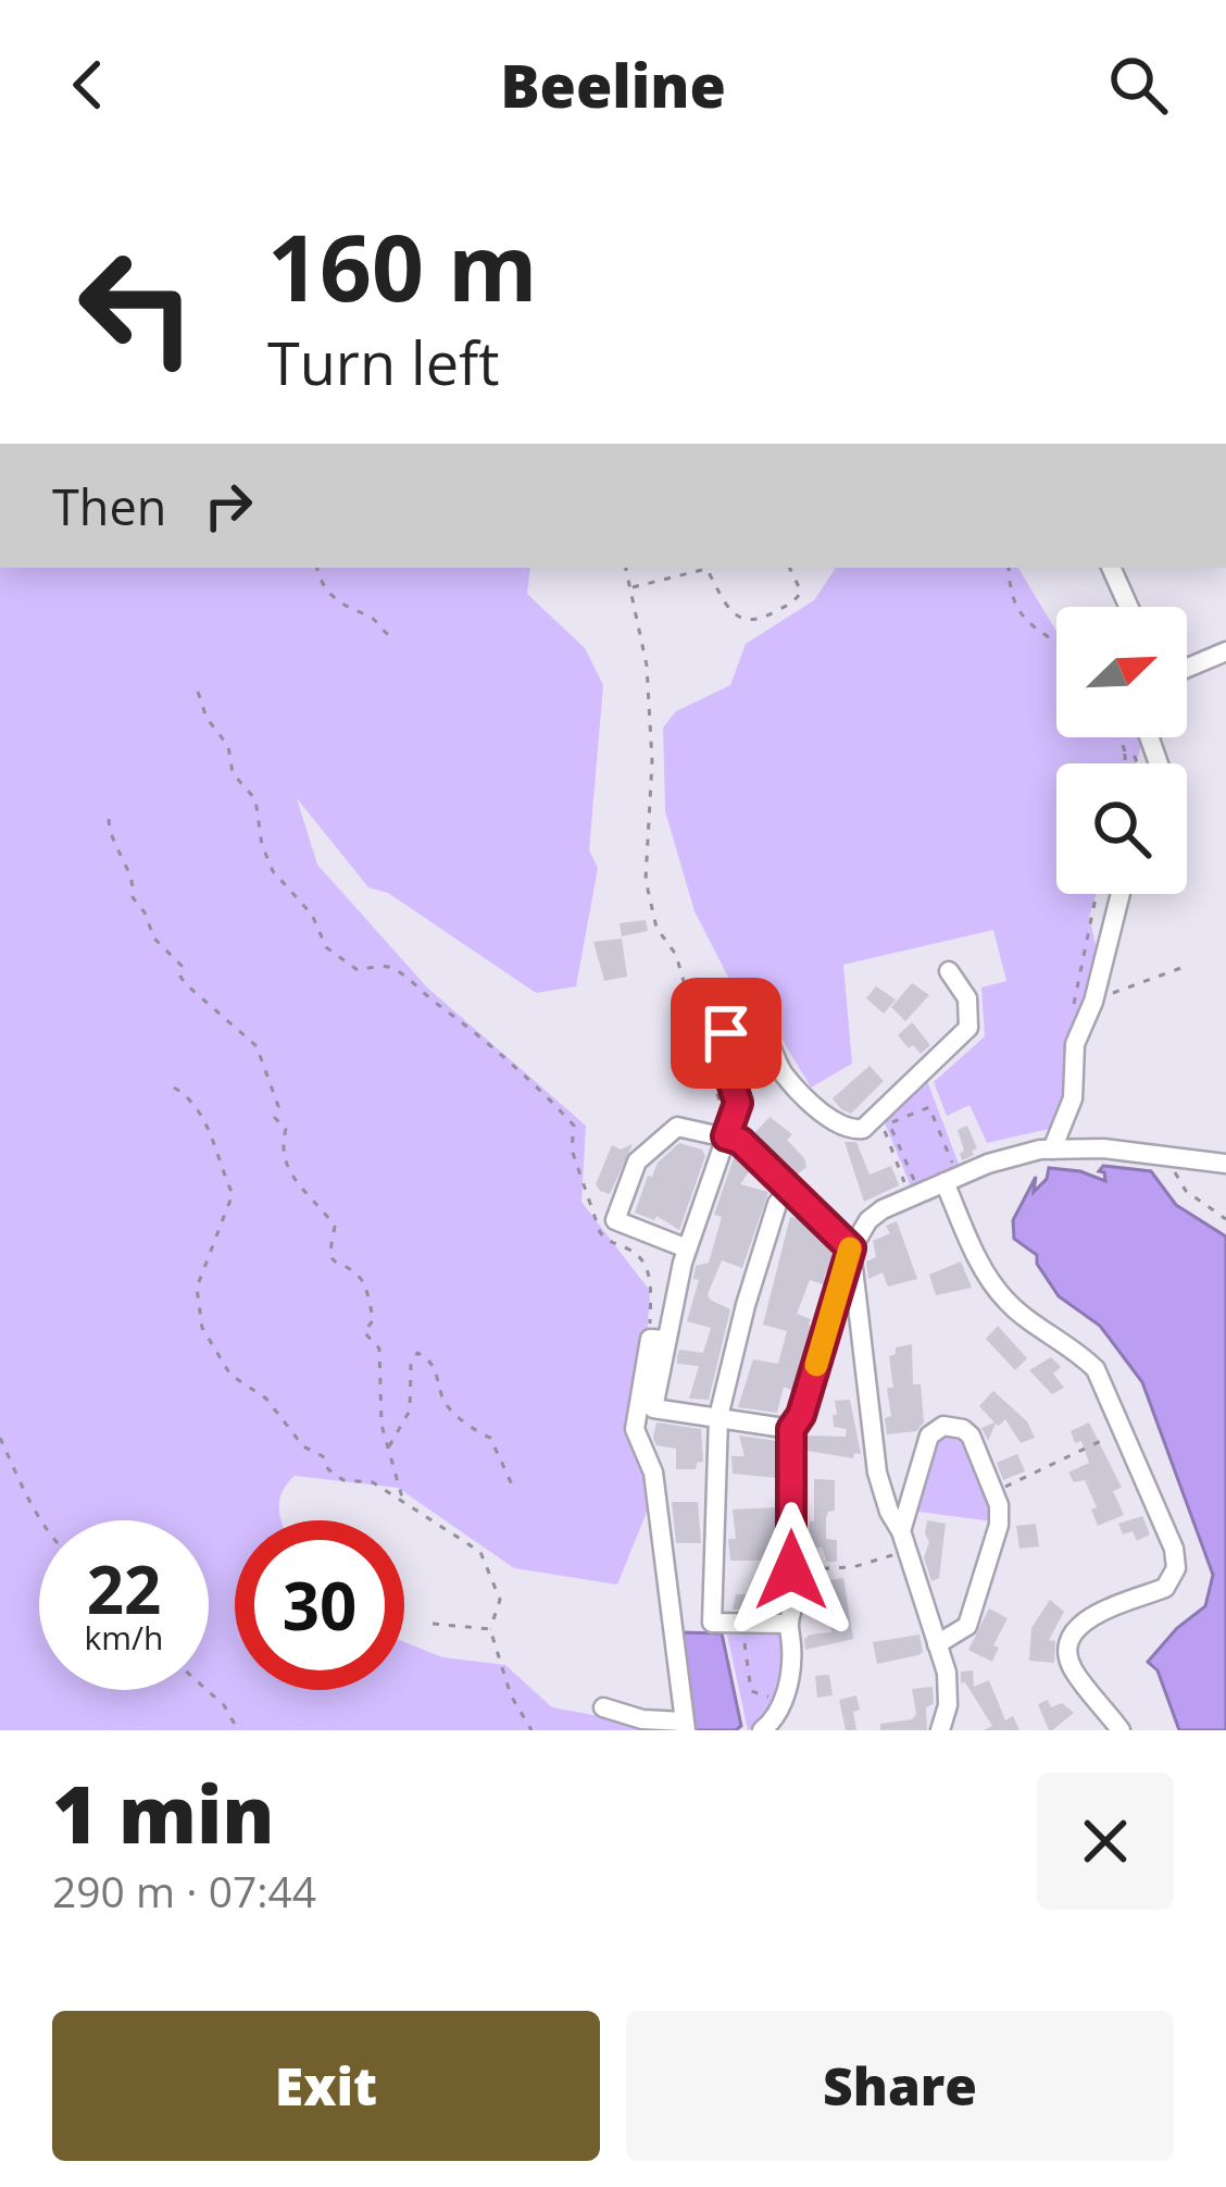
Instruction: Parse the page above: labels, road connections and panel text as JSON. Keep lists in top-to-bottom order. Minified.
{"north":"top right","page":{"header":"Beeline","turn":["160 m","Turn left"],"then":"Then","speed":"22 km/h","limit":"30","heading":["1 min","290 m · 07:44"],"buttons":["Exit","Share"]}}
